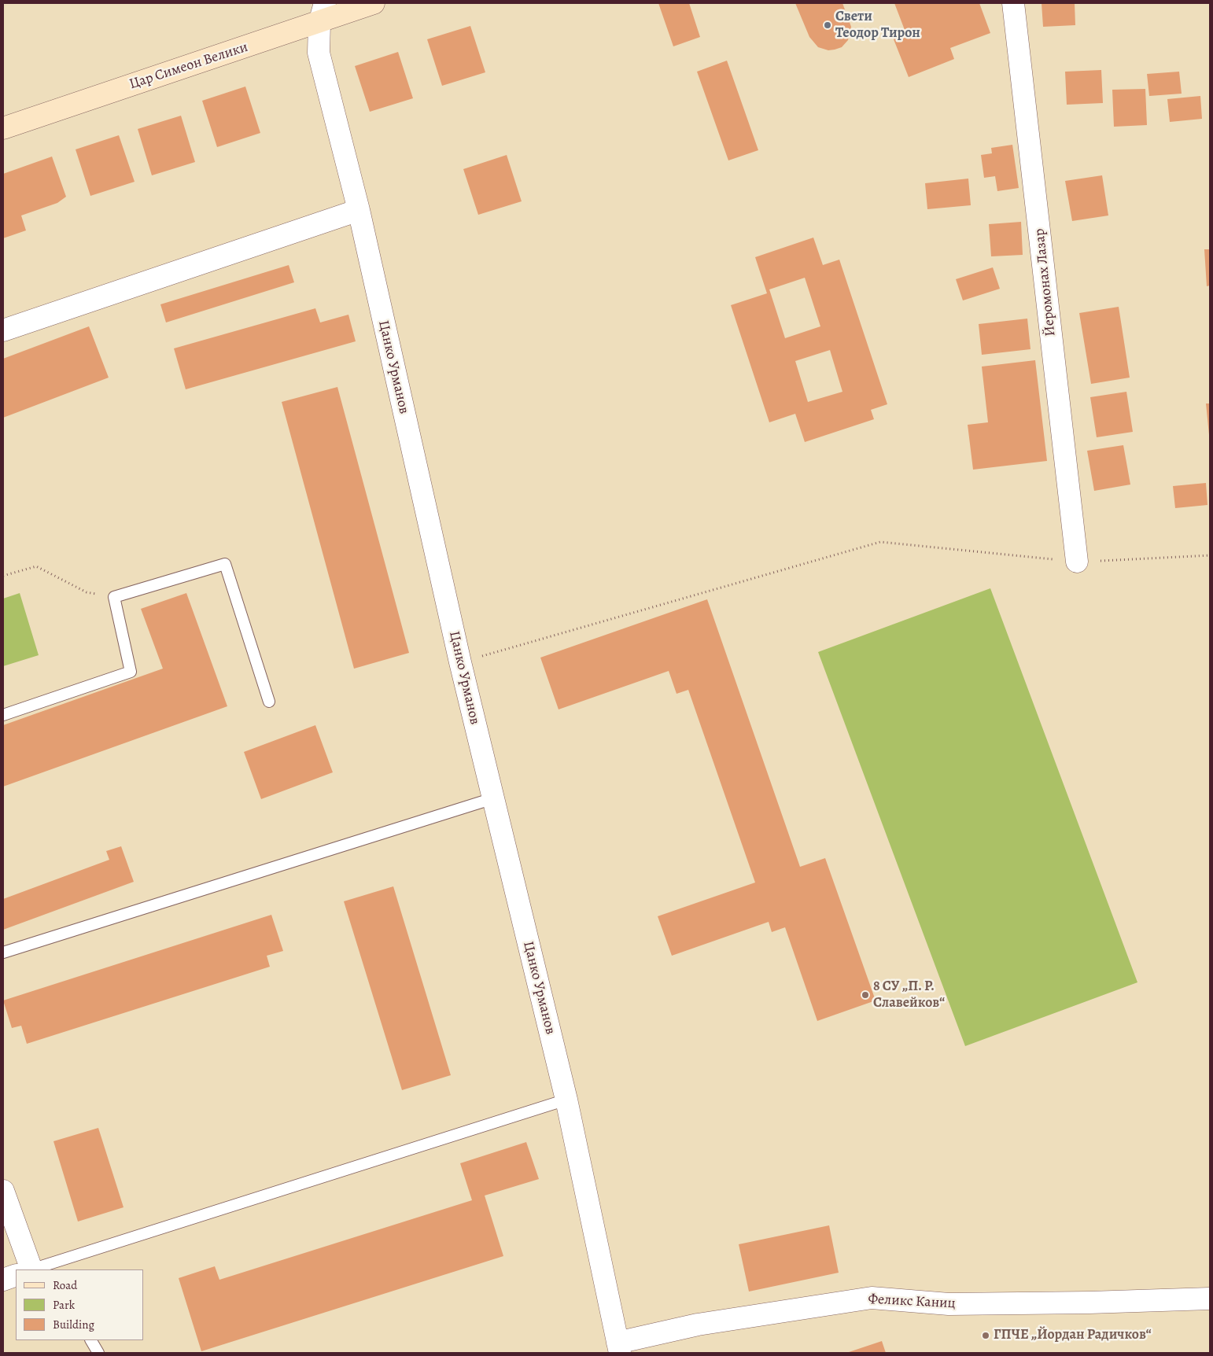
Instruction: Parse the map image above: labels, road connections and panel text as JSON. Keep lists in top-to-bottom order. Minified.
{"streets":{"main road":["Цар Симеон Велики"],"street":["Йеромонах Лазар","Цанко Урманов","Феликс Каниц"]},"crossings":[["Цар Симеон Велики","Цанко Урманов"],["Цанко Урманов","Феликс Каниц"]],"places":["Свети Теодор Тирон","8 СУ „П. Р. Славейков“","ГПЧЕ „Йордан Радичков“"],"legend":["Road","Park","Building"]}
